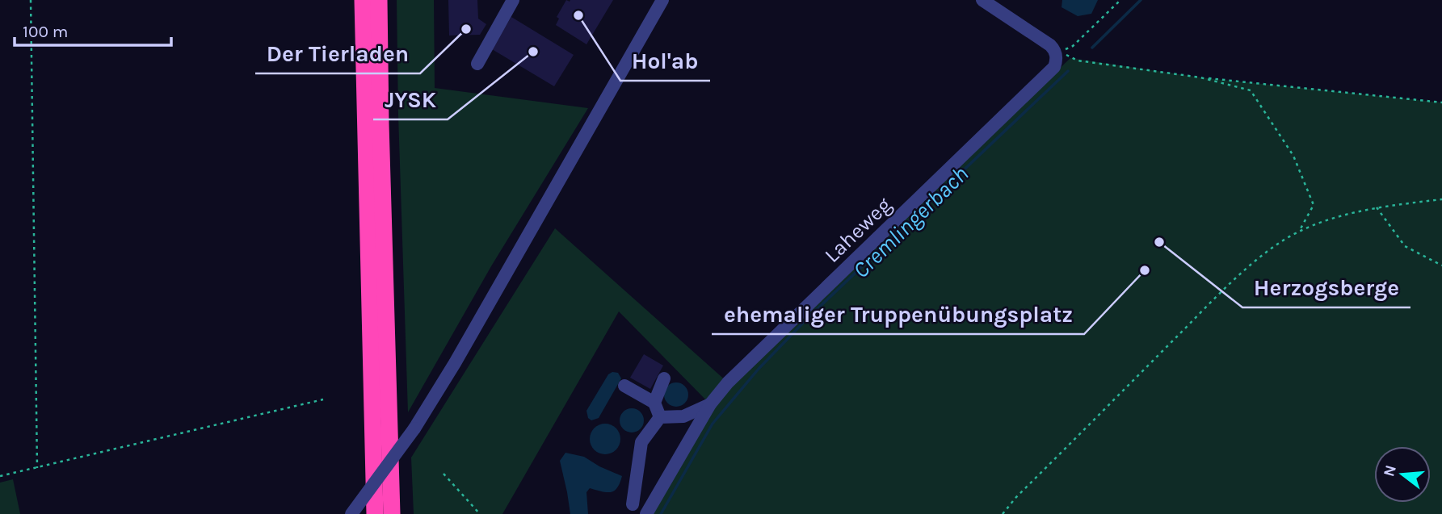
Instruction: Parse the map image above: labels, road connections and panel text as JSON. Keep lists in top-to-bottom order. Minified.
{"streets":{"street":["Laheweg"]},"water":["Cremlingerbach"],"places":["Hol'ab","Der Tierladen","JYSK","Herzogsberge","ehemaliger Truppenübungsplatz"],"scale_bar":"100 m","north":"left"}
